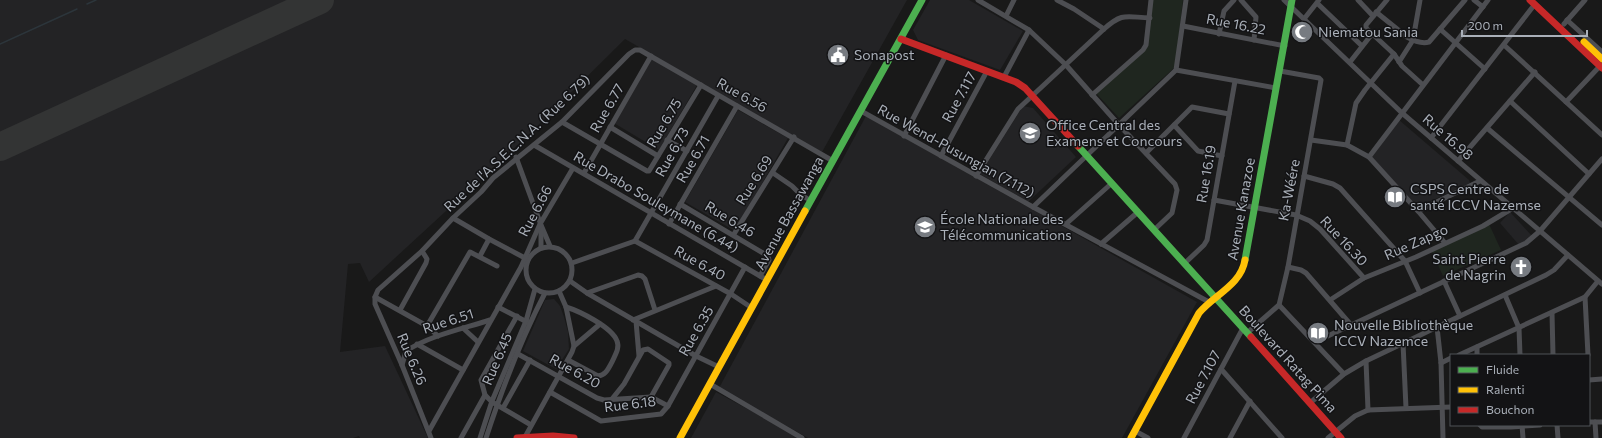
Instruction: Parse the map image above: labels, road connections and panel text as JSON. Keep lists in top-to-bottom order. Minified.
{"streets":{"main road":["Avenue Kanazoe","Avenue Bassawanga","Boulevard Ratag Pima"],"street":["Rue 16.22","Rue 6.56","Rue 7.117","Rue 6.77","Rue 6.75","Rue 16.98","Rue de l'A.S.E.C.N.A. (Rue 6.79)","Rue Wend-Pusungian (7.112)","Rue 6.73","Rue 6.71","Rue 16.19","Rue 6.69","Ka-Wéére","Rue Drabo Souleymane (6.44)","Rue 6.66","Rue 6.46","Rue 16.30","Rue Zapgo","Rue 6.40","Rue 6.51","Rue 6.35","Rue 6.26","Rue 6.45","Rue 6.20","Rue 7.107","Rue 6.18"]},"crossings":[["Rue 16.22","Avenue Kanazoe"],["Rue 6.56","Rue 6.77"],["Rue 6.56","Rue 6.75"],["Rue 6.56","Rue de l'A.S.E.C.N.A. (Rue 6.79)"],["Rue 6.56","Rue 6.73"],["Rue 6.56","Rue 6.71"],["Rue 6.56","Rue 6.69"],["Rue 6.56","Avenue Bassawanga"],["Rue 7.117","Rue Wend-Pusungian (7.112)"],["Rue 7.117","Boulevard Ratag Pima"],["Rue 6.77","Rue 6.75"],["Rue 6.77","Rue Drabo Souleymane (6.44)"],["Rue 16.98","Avenue Kanazoe"],["Rue 16.98","Rue Zapgo"],["Rue de l'A.S.E.C.N.A. (Rue 6.79)","Rue Drabo Souleymane (6.44)"],["Rue de l'A.S.E.C.N.A. (Rue 6.79)","Rue 6.26"],["Rue Wend-Pusungian (7.112)","Avenue Kanazoe"],["Rue Wend-Pusungian (7.112)","Avenue Bassawanga"],["Rue 6.73","Rue Drabo Souleymane (6.44)"],["Rue 6.73","Rue 6.40"],["Rue 6.71","Rue Drabo Souleymane (6.44)"],["Rue 6.71","Rue 6.46"],["Rue 16.19","Rue 16.30"],["Rue 16.19","Boulevard Ratag Pima"],["Rue 6.69","Rue 6.46"],["Ka-Wéére","Avenue Kanazoe"],["Ka-Wéére","Rue 16.30"],["Rue Drabo Souleymane (6.44)","Rue 6.66"],["Rue Drabo Souleymane (6.44)","Avenue Bassawanga"],["Rue Drabo Souleymane (6.44)","Rue 6.46"],["Rue Drabo Souleymane (6.44)","Rue 6.35"],["Avenue Kanazoe","Rue 16.30"],["Avenue Kanazoe","Boulevard Ratag Pima"],["Rue 6.66","Rue 6.51"],["Rue 6.66","Rue 6.26"],["Avenue Bassawanga","Rue 6.40"],["Avenue Bassawanga","Boulevard Ratag Pima"],["Rue 16.30","Rue Zapgo"],["Rue 6.40","Rue 6.35"],["Rue 6.51","Rue 6.26"],["Rue 6.35","Rue 6.18"],["Rue 6.45","Rue 6.20"],["Boulevard Ratag Pima","Rue 7.107"]],"places":{"mosque":["Niematou Sania"],"public building":["Sonapost"],"school or university":["Office Central des Examens et Concours","École Nationale des Télécommunications"],"library":["CSPS Centre de santé ICCV Nazemse","Nouvelle Bibliothèque ICCV Nazemce"],"church":["Saint Pierre de Nagrin"]},"legend":["Fluide","Ralenti","Bouchon"],"scale_bar":"200 m"}
